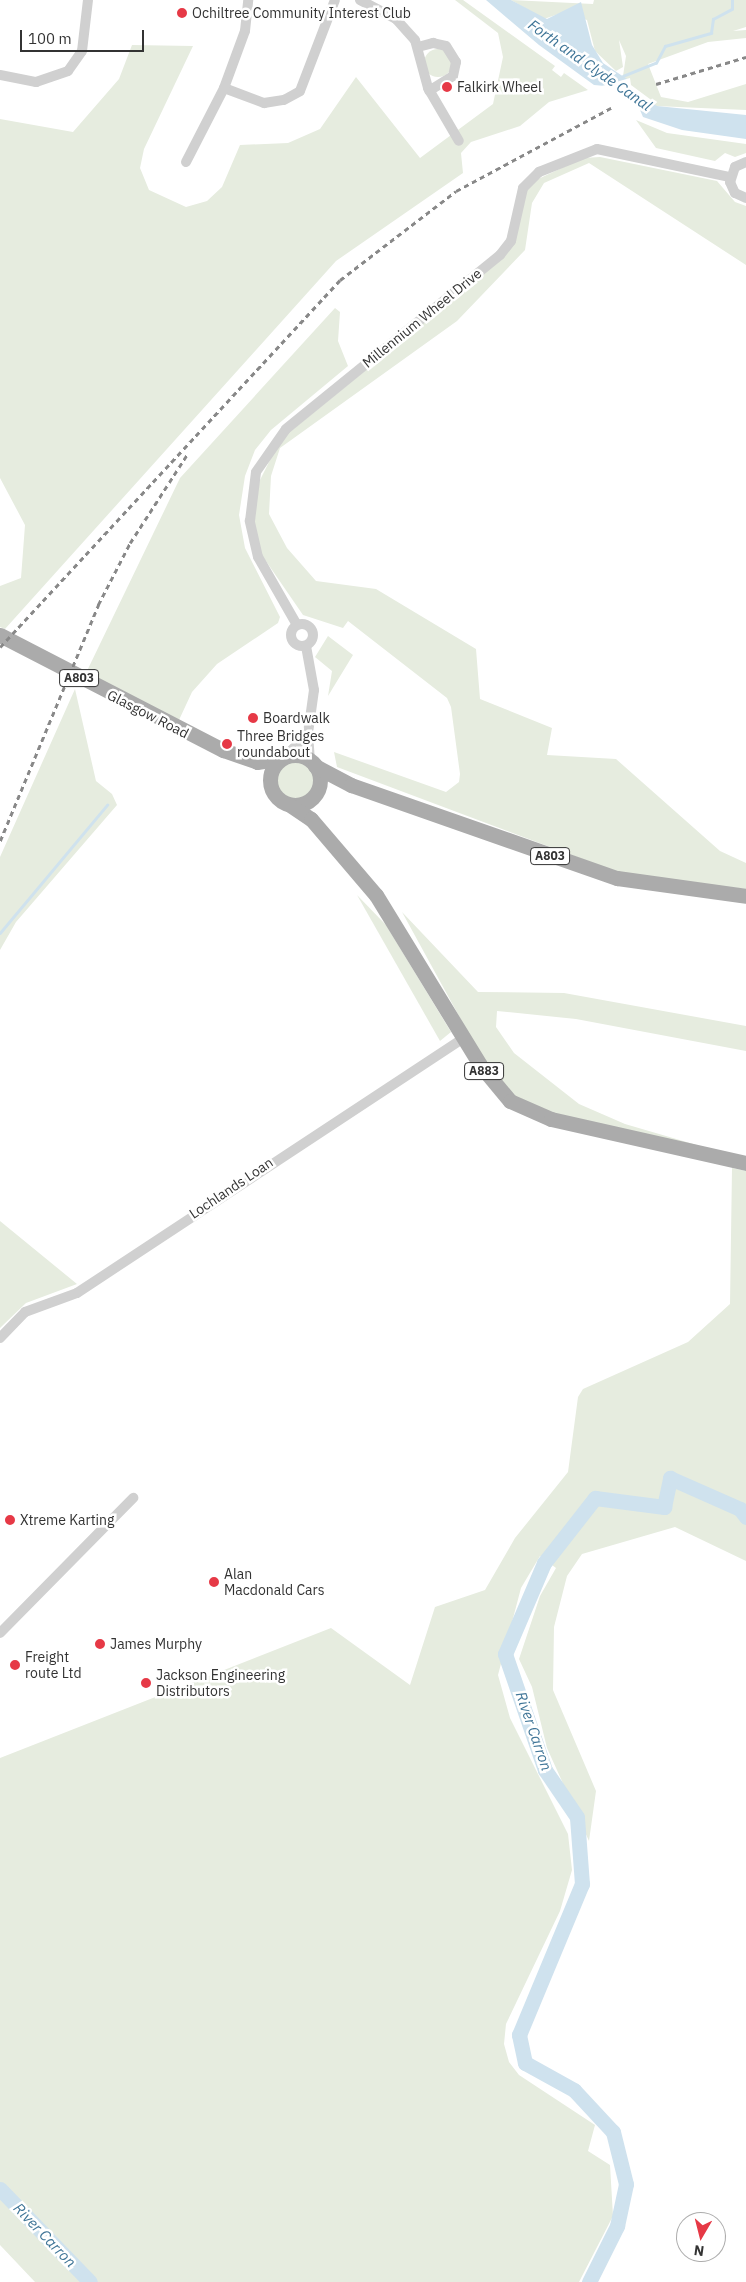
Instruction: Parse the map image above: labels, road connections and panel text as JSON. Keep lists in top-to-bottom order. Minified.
{"streets":{"main road":["A803","Glasgow Road","A883"],"street":["Millennium Wheel Drive","Lochlands Loan"]},"crossings":[["A803","Glasgow Road"],["A883","Lochlands Loan"]],"water":["Forth and Clyde Canal","River Carron"],"places":["Ochiltree Community Interest Club","Falkirk Wheel","Boardwalk","Three Bridges roundabout","Xtreme Karting","Alan Macdonald Cars","James Murphy","Freight route Ltd","Jackson Engineering Distributors"],"scale_bar":"100 m","north":"bottom"}
